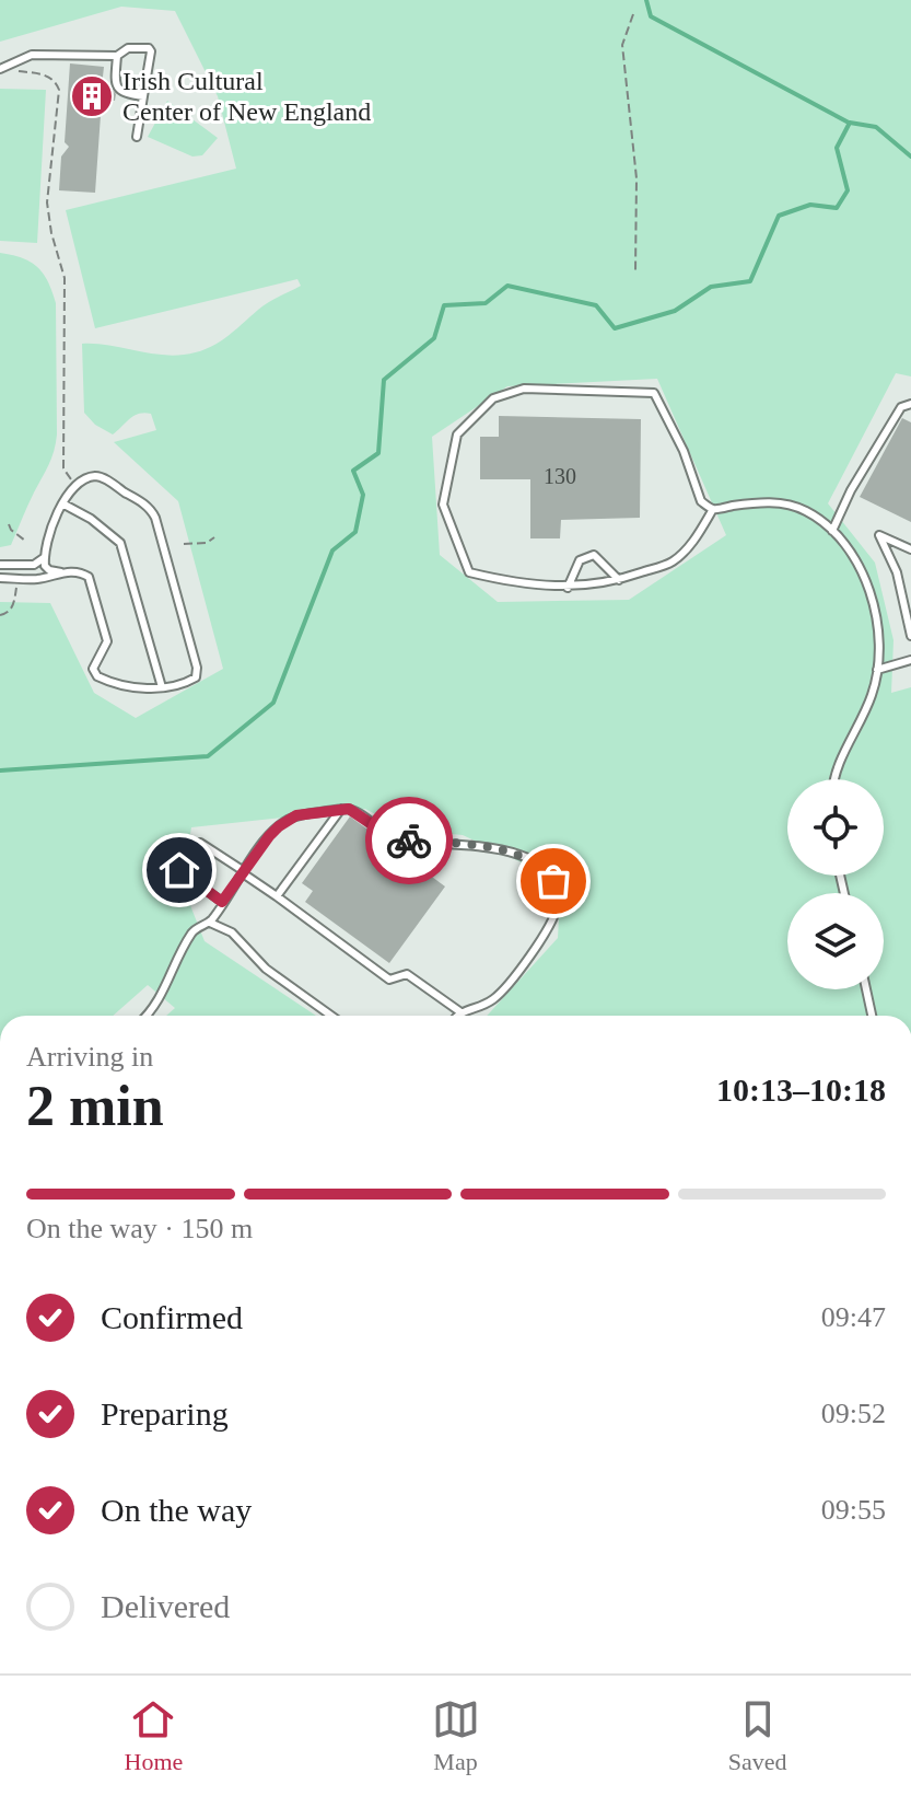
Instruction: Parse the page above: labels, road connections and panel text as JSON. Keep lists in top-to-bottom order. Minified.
{"places":{"building":["Irish Cultural Center of New England"]},"house_numbers":["130"],"page":{"heading":["2 min","Arriving in","10:13–10:18"],"bar":"On the way · 150 m","list":[["Confirmed","09:47"],["Preparing","09:52"],["On the way","09:55"],"Delivered"],"tabs":["Home","Map","Saved"]}}
